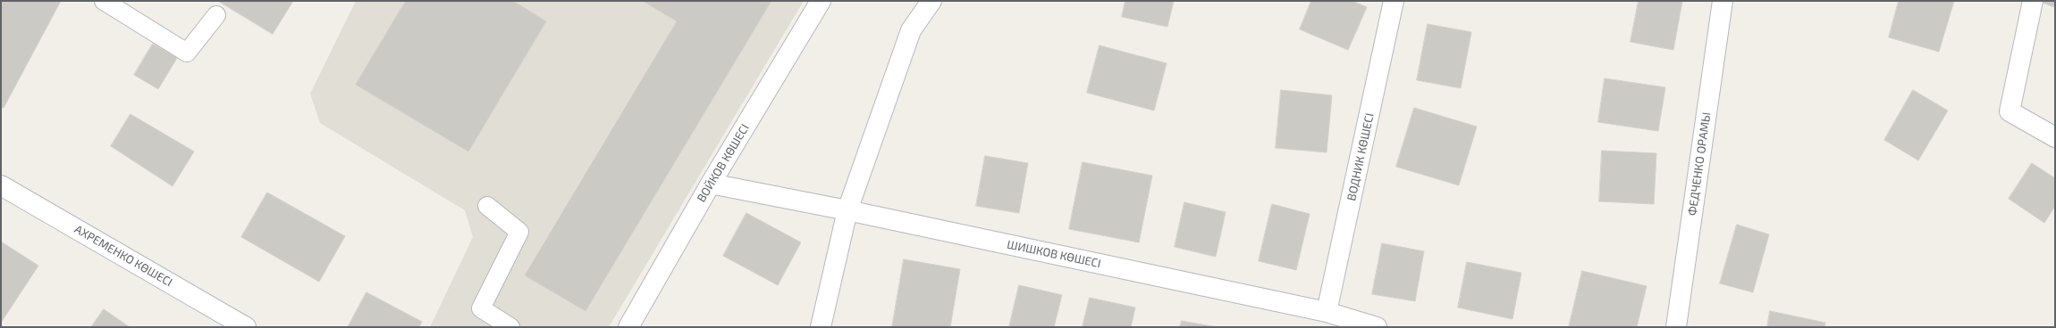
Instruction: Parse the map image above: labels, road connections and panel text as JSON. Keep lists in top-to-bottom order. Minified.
{"streets":{"street":["ВОДНИК КӨШЕСІ","ВОЙКОВ КӨШЕСІ","ФЕДЧЕНКО ОРАМЫ","ШИШКОВ КӨШЕСІ","АХРЕМЕНКО КӨШЕСІ"]},"crossings":[["ВОДНИК КӨШЕСІ","ШИШКОВ КӨШЕСІ"],["ВОЙКОВ КӨШЕСІ","ШИШКОВ КӨШЕСІ"]]}
